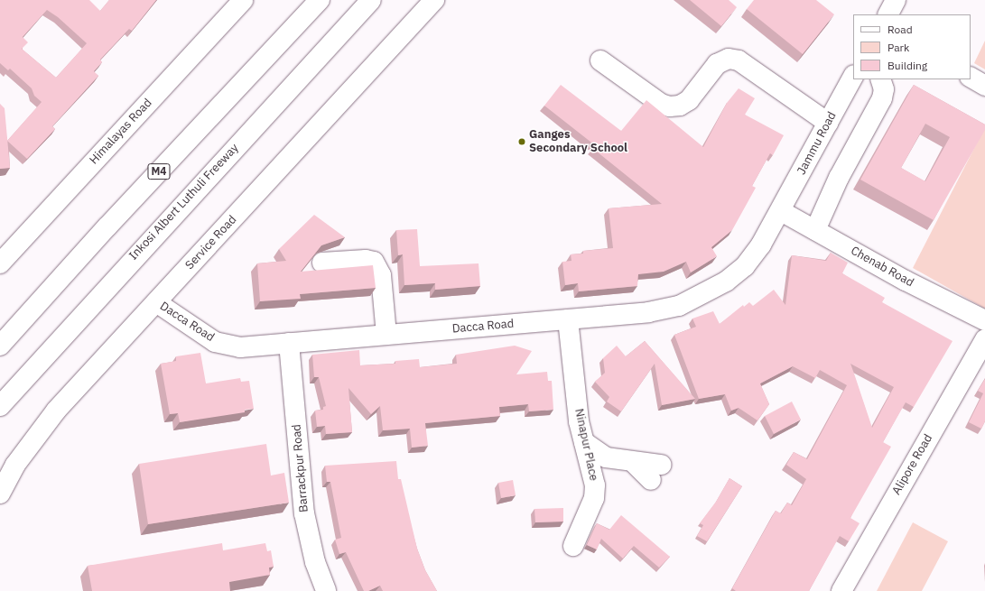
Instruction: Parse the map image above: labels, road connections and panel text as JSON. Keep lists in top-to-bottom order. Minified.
{"streets":{"main road":["Himalayas Road","Jammu Road","M4","Inkosi Albert Luthuli Freeway","Service Road","Chenab Road","Dacca Road","Ninapur Place","Alipore Road","Barrackpur Road"]},"crossings":[["Jammu Road","Chenab Road"],["Jammu Road","Dacca Road"],["Service Road","Dacca Road"],["Chenab Road","Dacca Road"],["Dacca Road","Ninapur Place"],["Dacca Road","Barrackpur Road"]],"places":["Ganges Secondary School"],"legend":["Road","Park","Building"]}
